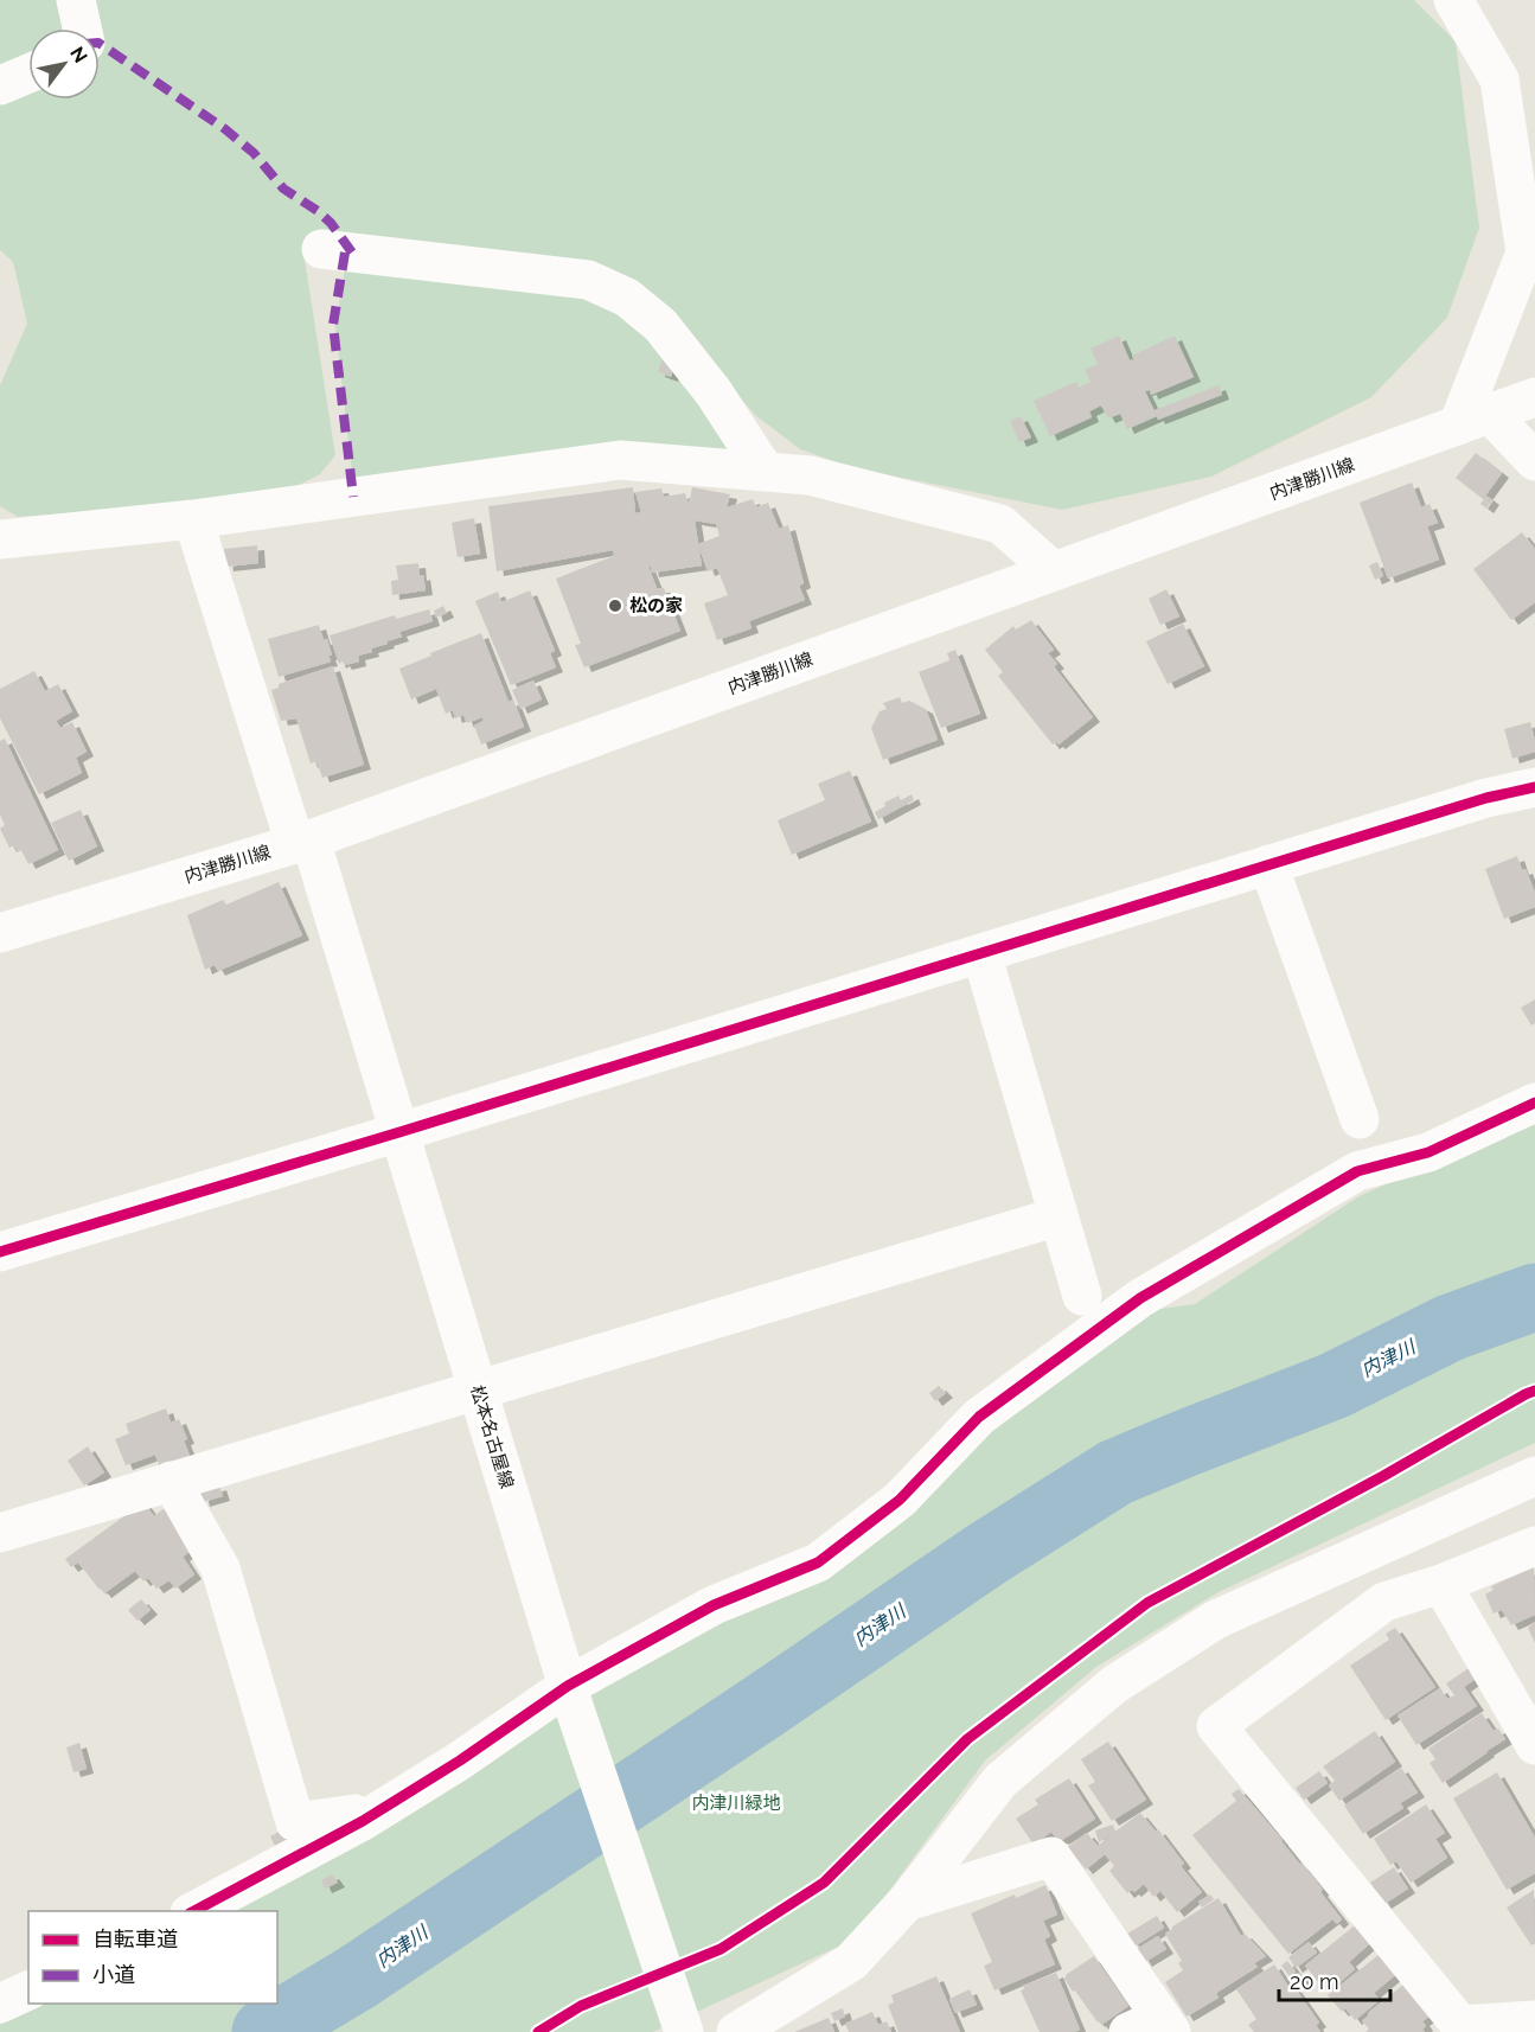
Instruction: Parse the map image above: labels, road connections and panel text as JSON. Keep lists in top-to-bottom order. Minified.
{"streets":{"street":["内津勝川線","松本名古屋線"]},"crossings":[["内津勝川線","松本名古屋線"]],"water":["内津川"],"parks":["内津川緑地"],"places":["松の家"],"legend":["自転車道","小道"],"scale_bar":"20 m","north":"top right"}
